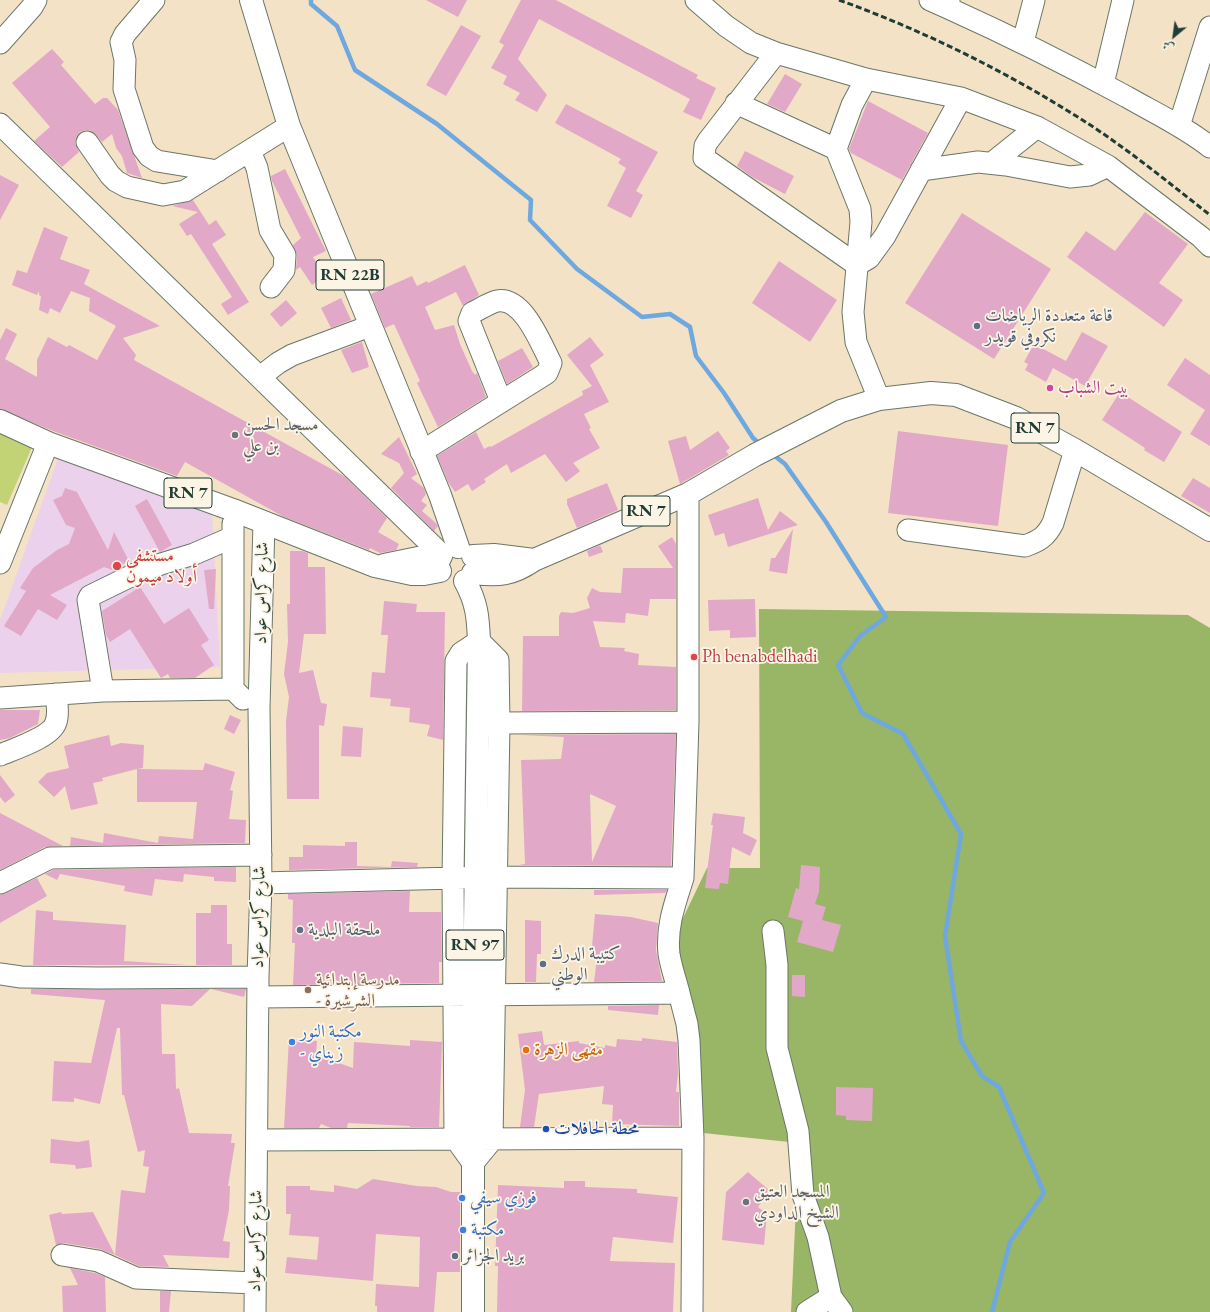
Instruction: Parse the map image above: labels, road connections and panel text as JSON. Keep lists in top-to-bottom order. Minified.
{"streets":{"main road":["RN 22B","RN 7","RN 97"],"street":["شارع كراس عواد"]},"crossings":[["RN 22B","RN 7"],["RN 22B","RN 97"],["RN 7","شارع كراس عواد"],["RN 7","RN 97"]],"places":["قاعة متعددة الرياضات نكروفي قويدر","بيت الشباب","مسجد الحسن بن علي","مستشفى أولاد ميمون","Ph benabdelhadi","ملحقة البلدية","كتيبة الدرك الوطني","مدرسة إبتدائية - الشرشيرة","مكتبة النور - زيناي","مقهى الزهرة","محطة الحافلات","فوزي سيفي","المسجد العتيق الشيخ الداودي","مكتبة","بريد الجزائر"],"north":"bottom left"}
